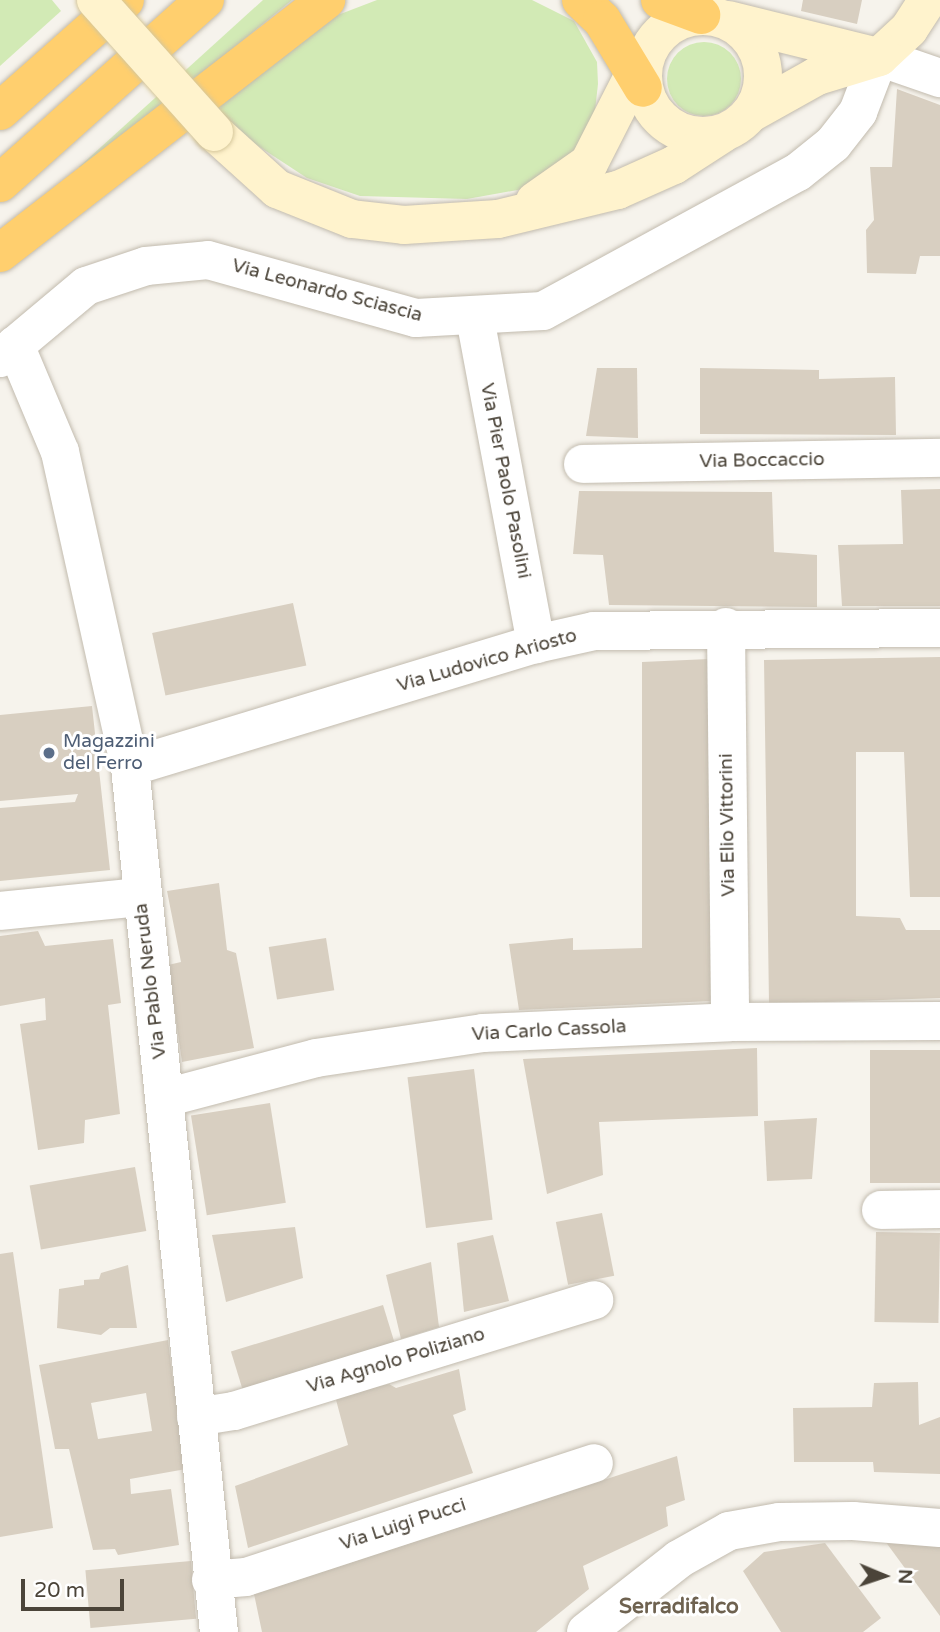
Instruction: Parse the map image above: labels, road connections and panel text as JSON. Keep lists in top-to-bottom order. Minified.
{"streets":{"street":["Via Leonardo Sciascia","Via Boccaccio","Via Pier Paolo Pasolini","Via Ludovico Ariosto","Via Elio Vittorini","Via Pablo Neruda","Via Carlo Cassola","Via Agnolo Poliziano","Via Luigi Pucci"]},"crossings":[["Via Leonardo Sciascia","Via Pier Paolo Pasolini"],["Via Leonardo Sciascia","Via Pablo Neruda"],["Via Pier Paolo Pasolini","Via Ludovico Ariosto"],["Via Ludovico Ariosto","Via Elio Vittorini"],["Via Ludovico Ariosto","Via Pablo Neruda"],["Via Elio Vittorini","Via Carlo Cassola"],["Via Pablo Neruda","Via Carlo Cassola"],["Via Pablo Neruda","Via Agnolo Poliziano"],["Via Pablo Neruda","Via Luigi Pucci"]],"districts":["Serradifalco"],"places":["Magazzini del Ferro"],"scale_bar":"20 m","north":"right"}
